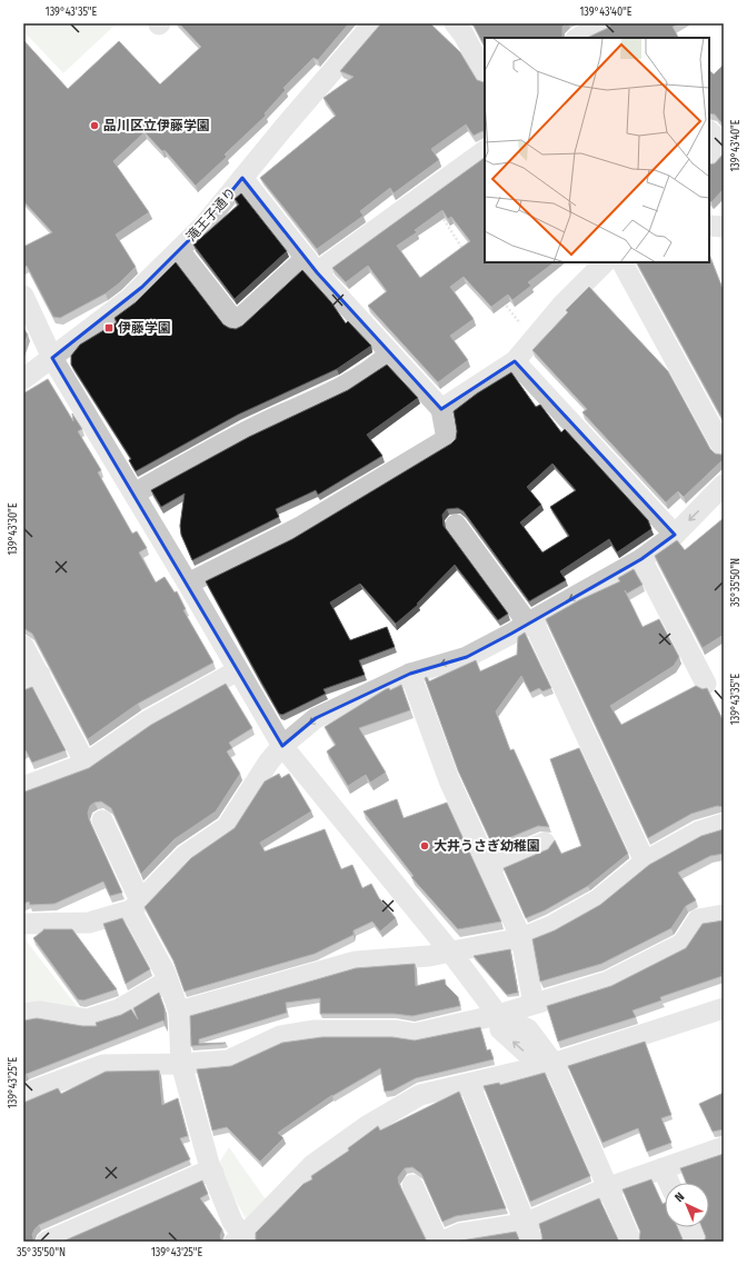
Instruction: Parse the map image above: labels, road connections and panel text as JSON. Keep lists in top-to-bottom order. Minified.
{"streets":{"street":["滝王子通り"]},"places":{"other":["品川区立伊藤学園","大井うさぎ幼稚園"],"transit":["伊藤学園"]},"north":"top left","coordinates":["139°43'35\"E","139°43'40\"E","139°43'30\"E","35°35'50\"N","139°43'25\"E"]}
